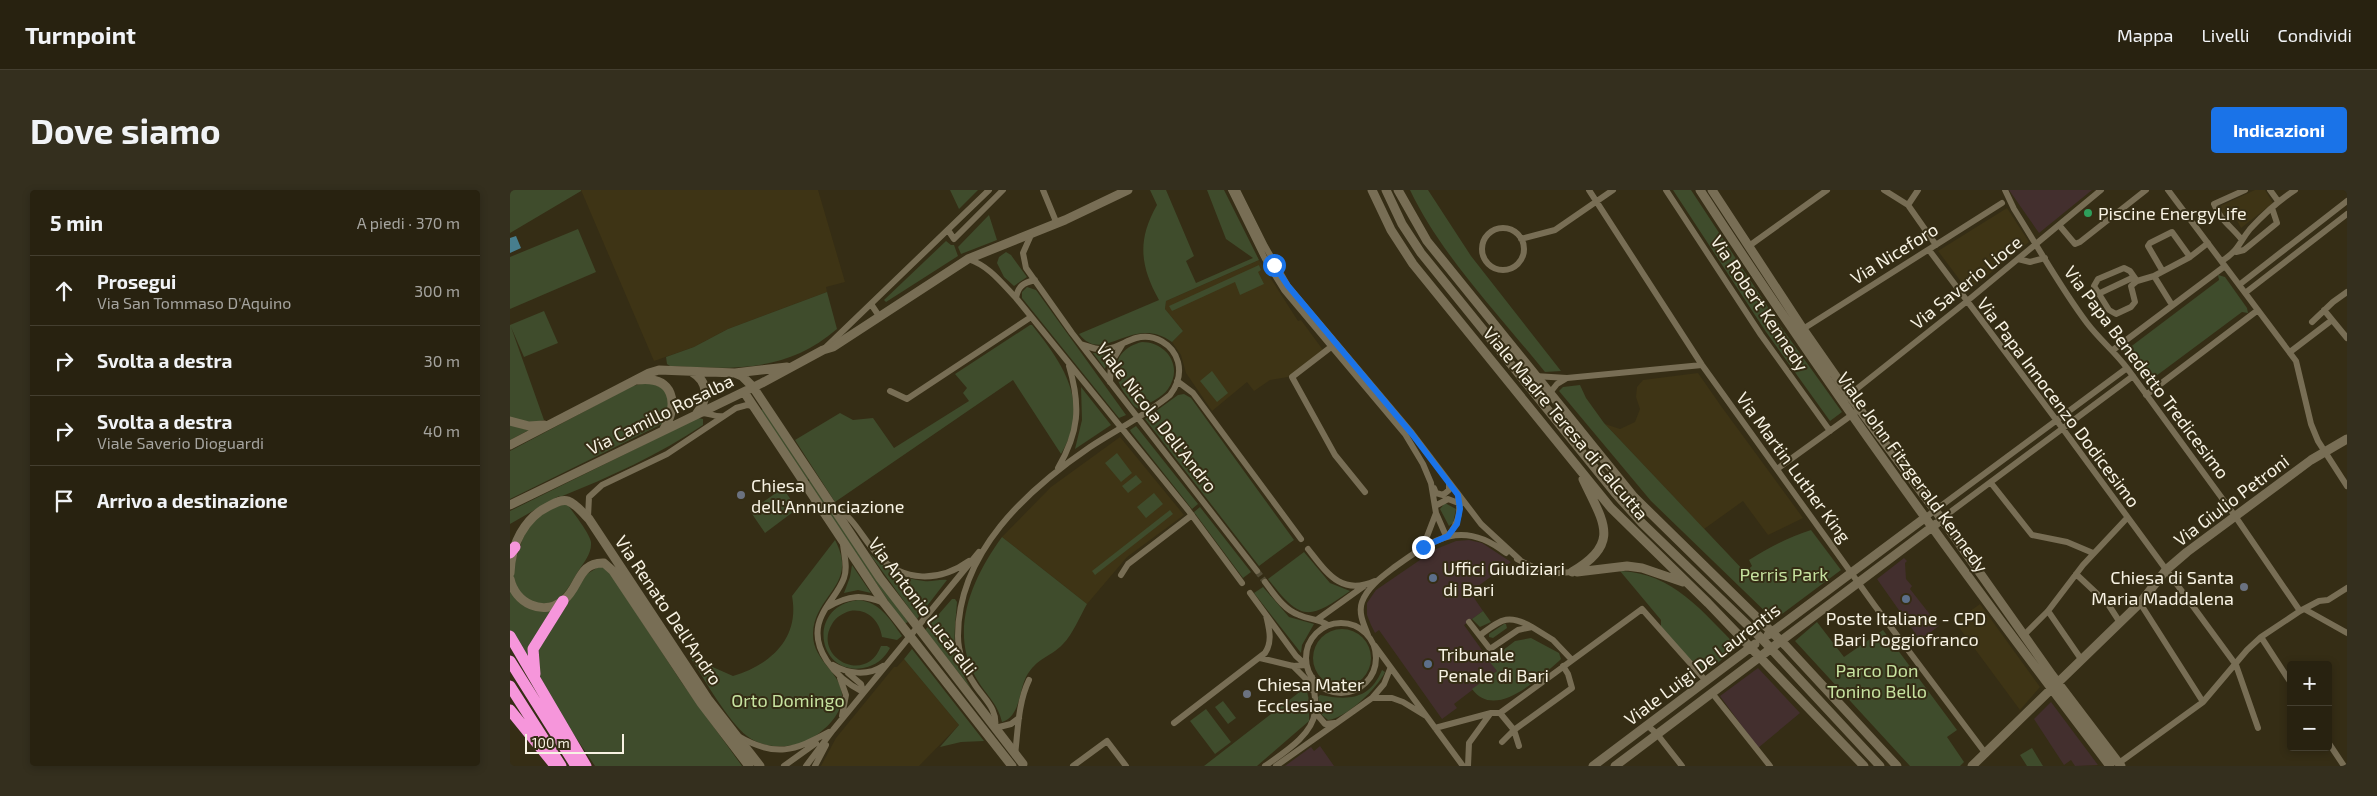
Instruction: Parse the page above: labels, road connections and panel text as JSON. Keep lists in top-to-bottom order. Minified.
{"streets":{"street":["Via Niceforo","Via Saverio Lioce","Via Robert Kennedy","Via Papa Benedetto Tredicesimo","Via Papa Innocenzo Dodicesimo","Via Camillo Rosalba","Viale Nicola Dell'Andro","Viale Madre Teresa di Calcutta","Via Martin Luther King","Viale John Fitzgerald Kennedy","Via Giulio Petroni","Via Antonio Lucarelli","Via Renato Dell'Andro","Viale Luigi De Laurentis"]},"crossings":[["Via Niceforo","Via Papa Innocenzo Dodicesimo"],["Via Niceforo","Viale John Fitzgerald Kennedy"],["Via Saverio Lioce","Via Papa Benedetto Tredicesimo"],["Via Saverio Lioce","Via Papa Innocenzo Dodicesimo"],["Via Saverio Lioce","Viale John Fitzgerald Kennedy"],["Via Papa Benedetto Tredicesimo","Via Giulio Petroni"],["Via Papa Innocenzo Dodicesimo","Via Giulio Petroni"],["Via Camillo Rosalba","Viale Nicola Dell'Andro"],["Via Camillo Rosalba","Via Antonio Lucarelli"],["Viale Madre Teresa di Calcutta","Viale Luigi De Laurentis"],["Via Martin Luther King","Via Giulio Petroni"],["Via Martin Luther King","Viale Luigi De Laurentis"],["Viale John Fitzgerald Kennedy","Via Giulio Petroni"],["Viale John Fitzgerald Kennedy","Viale Luigi De Laurentis"]],"parks":["Perris Park","Parco Don Tonino Bello","Orto Domingo"],"places":["Piscine EnergyLife","Chiesa dell'Annunciazione","Uffici Giudiziari di Bari","Chiesa di Santa Maria Maddalena","Poste Italiane - CPD Bari Poggiofranco","Tribunale Penale di Bari","Chiesa Mater Ecclesiae"],"scale_bar":"100 m","page":{"header":"Turnpoint","nav":["Mappa","Livelli","Condividi"],"buttons":"Indicazioni","title":"Dove siamo","heading":["5 min","A piedi · 370 m"],"list":[["Prosegui","Via San Tommaso D'Aquino","300 m"],["Svolta a destra","30 m"],["Svolta a destra","Viale Saverio Dioguardi","40 m"],"Arrivo a destinazione"],"map_buttons":["+","−"],"scale":"100 m"}}
